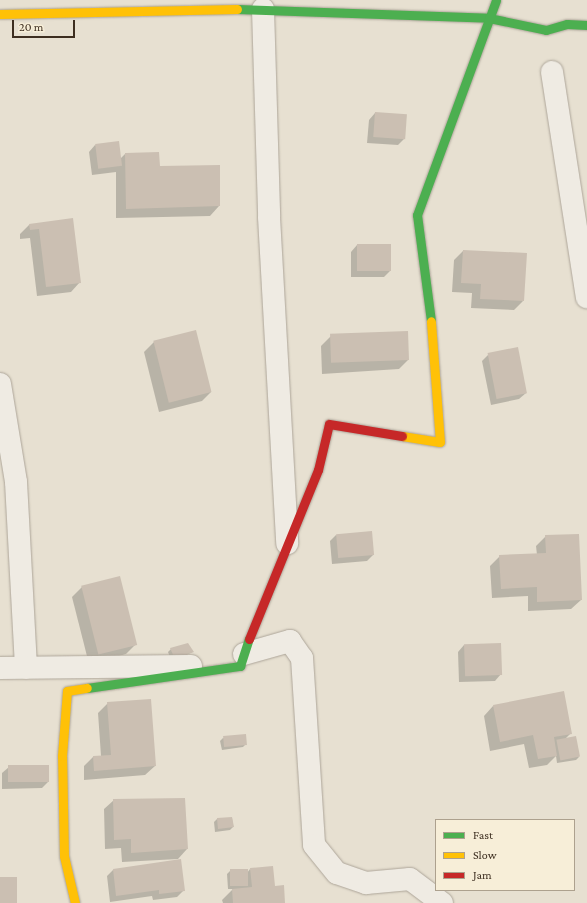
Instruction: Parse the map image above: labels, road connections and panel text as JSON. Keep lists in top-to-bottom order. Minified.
{"legend":["Fast","Slow","Jam"],"scale_bar":"20 m"}
